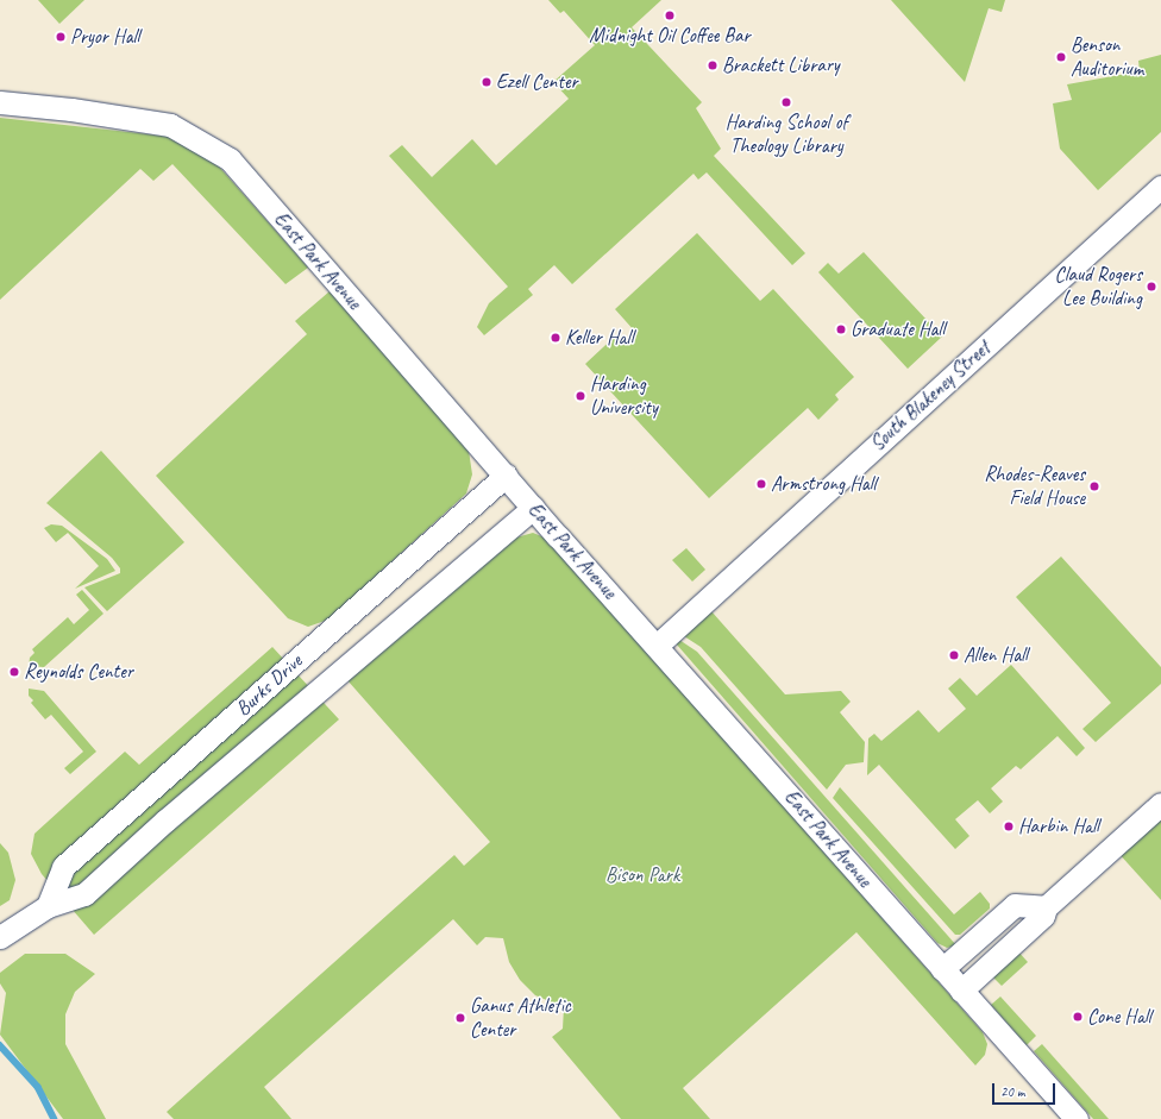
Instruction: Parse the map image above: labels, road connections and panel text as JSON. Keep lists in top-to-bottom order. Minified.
{"streets":{"street":["East Park Avenue","South Blakeney Street","Burks Drive"]},"crossings":[["East Park Avenue","South Blakeney Street"],["East Park Avenue","Burks Drive"]],"parks":["Bison Park"],"places":["Midnight Oil Coffee Bar","Pryor Hall","Benson Auditorium","Brackett Library","Ezell Center","Harding School of Theology Library","Claud Rogers Lee Building","Graduate Hall","Keller Hall","Harding University","Armstrong Hall","Rhodes-Reaves Field House","Allen Hall","Reynolds Center","Harbin Hall","Cone Hall","Ganus Athletic Center"],"scale_bar":"20 m"}
